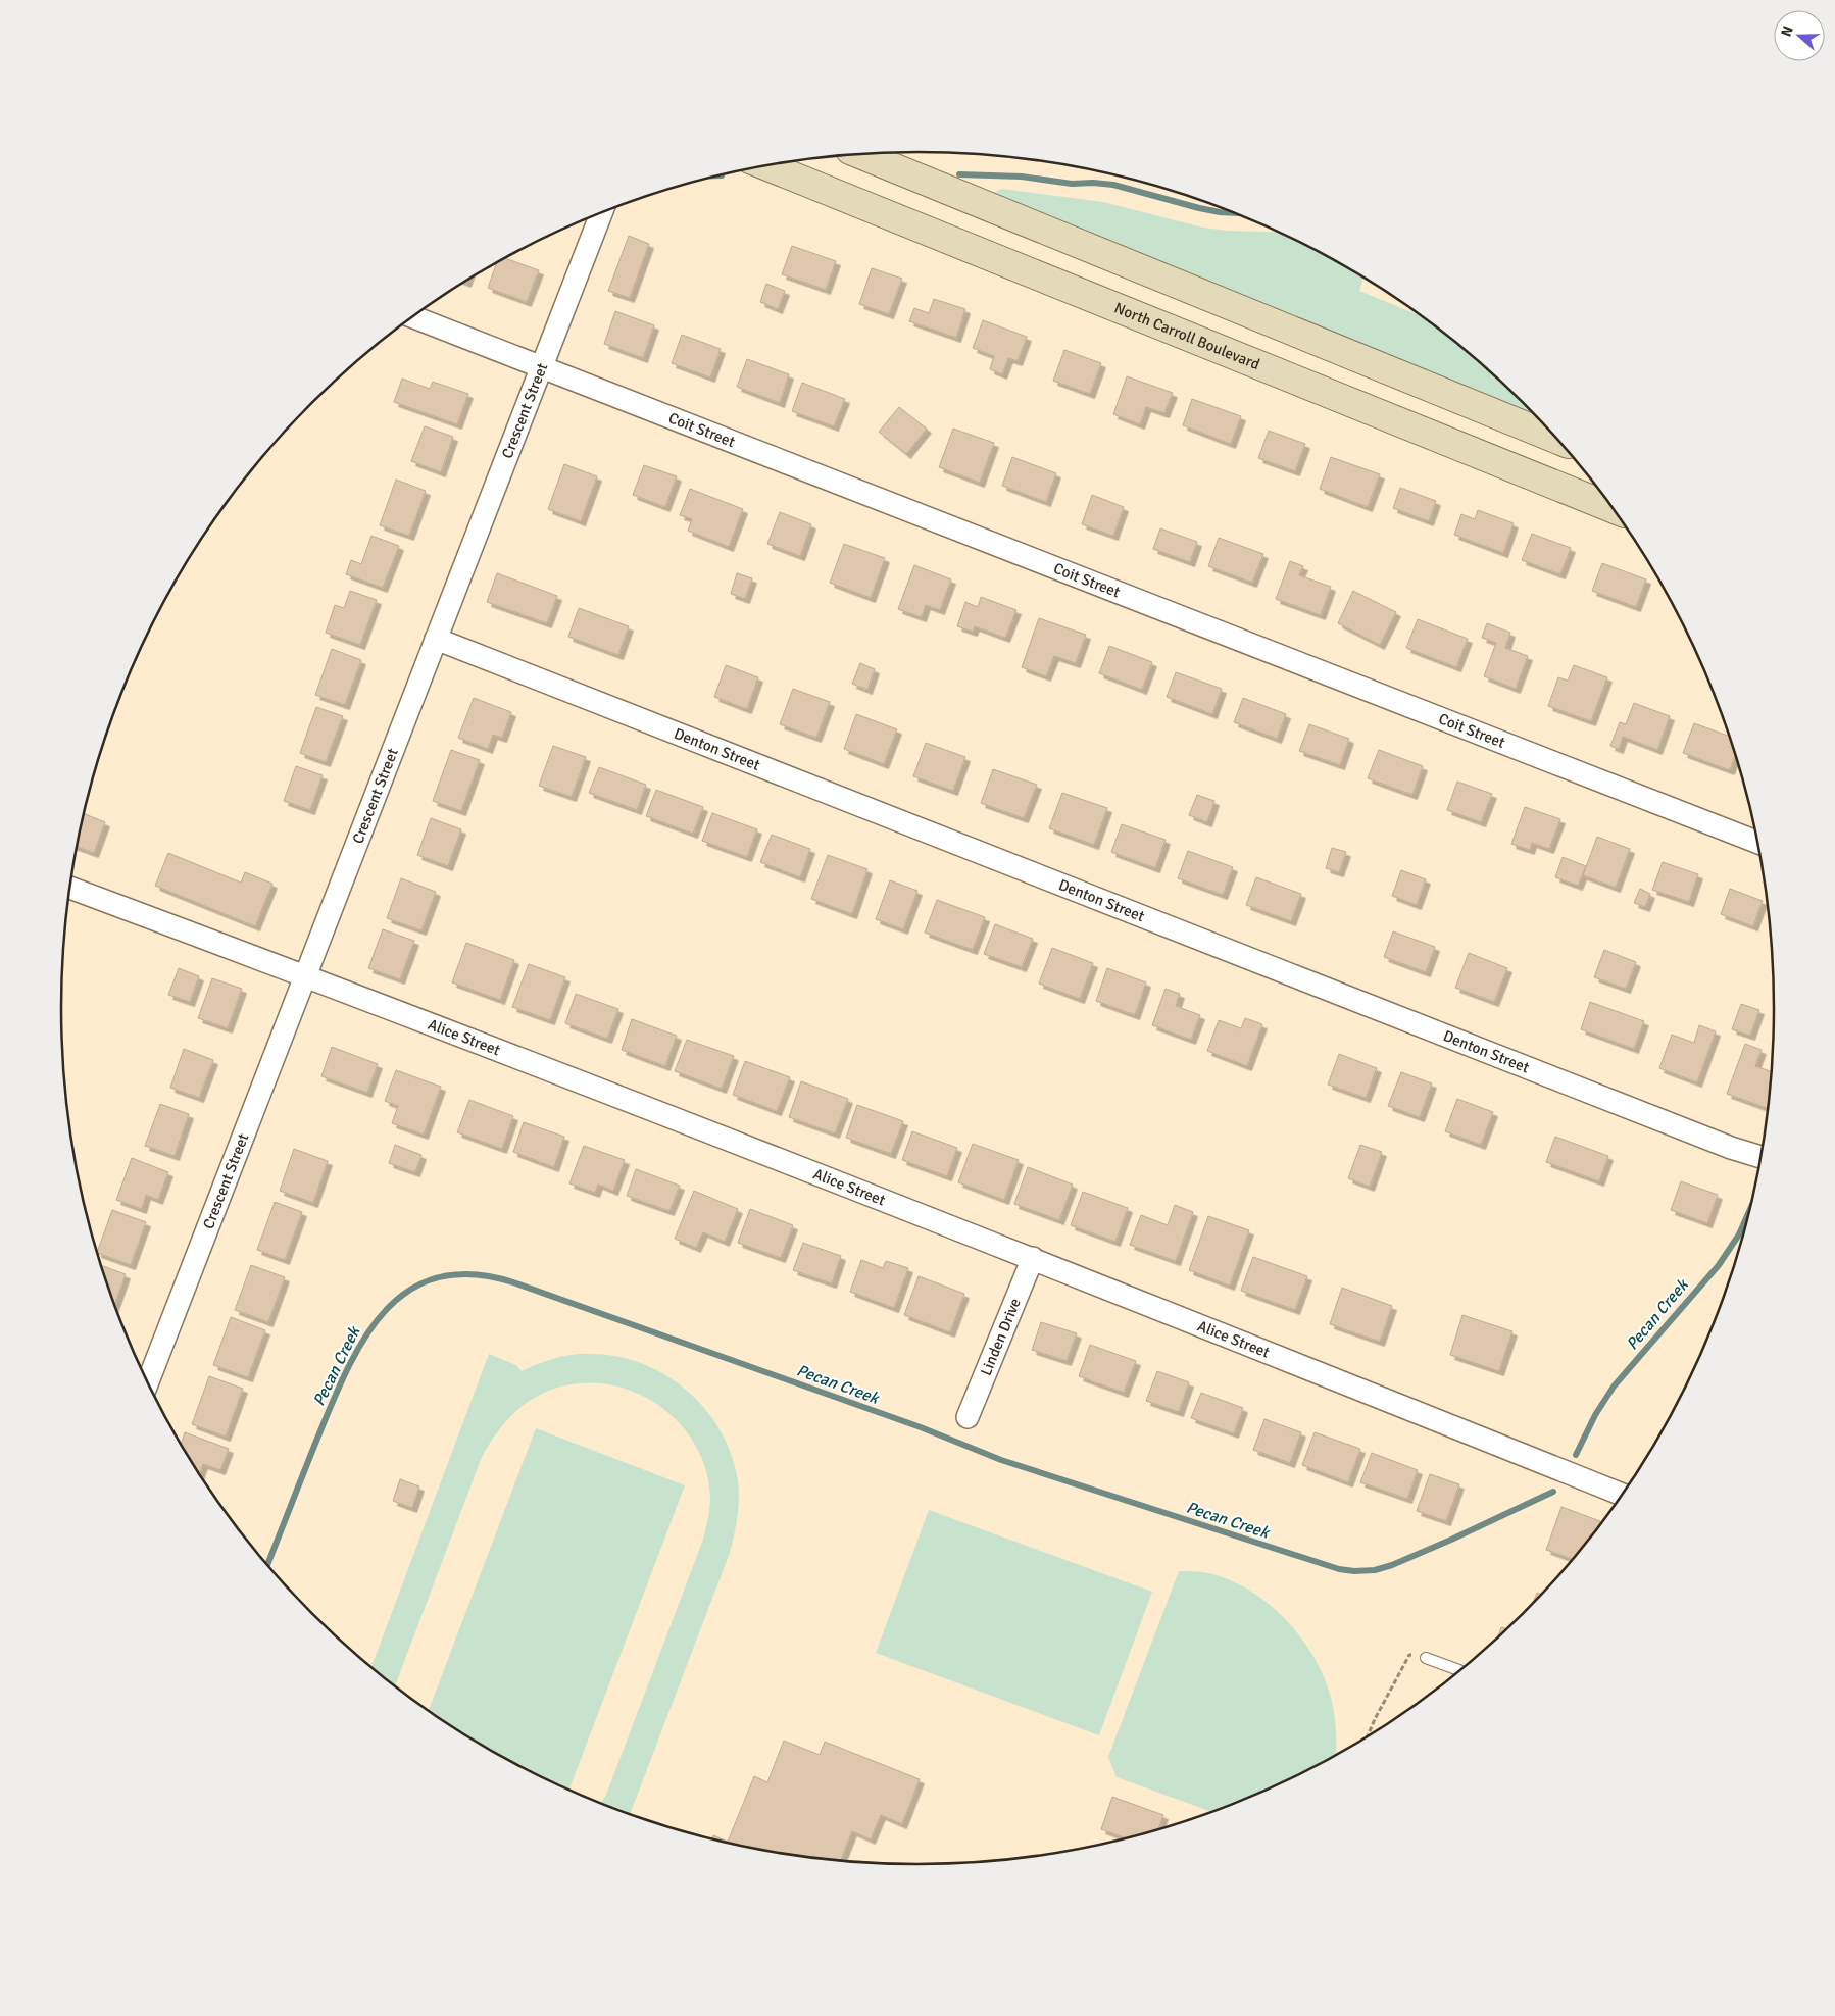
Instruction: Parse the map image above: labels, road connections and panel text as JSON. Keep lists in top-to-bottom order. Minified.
{"streets":{"main road":["North Carroll Boulevard"],"street":["Crescent Street","Coit Street","Denton Street","Alice Street","Linden Drive"]},"crossings":[["Crescent Street","Coit Street"],["Crescent Street","Denton Street"],["Crescent Street","Alice Street"],["Alice Street","Linden Drive"]],"water":["Pecan Creek"],"north":"left"}
